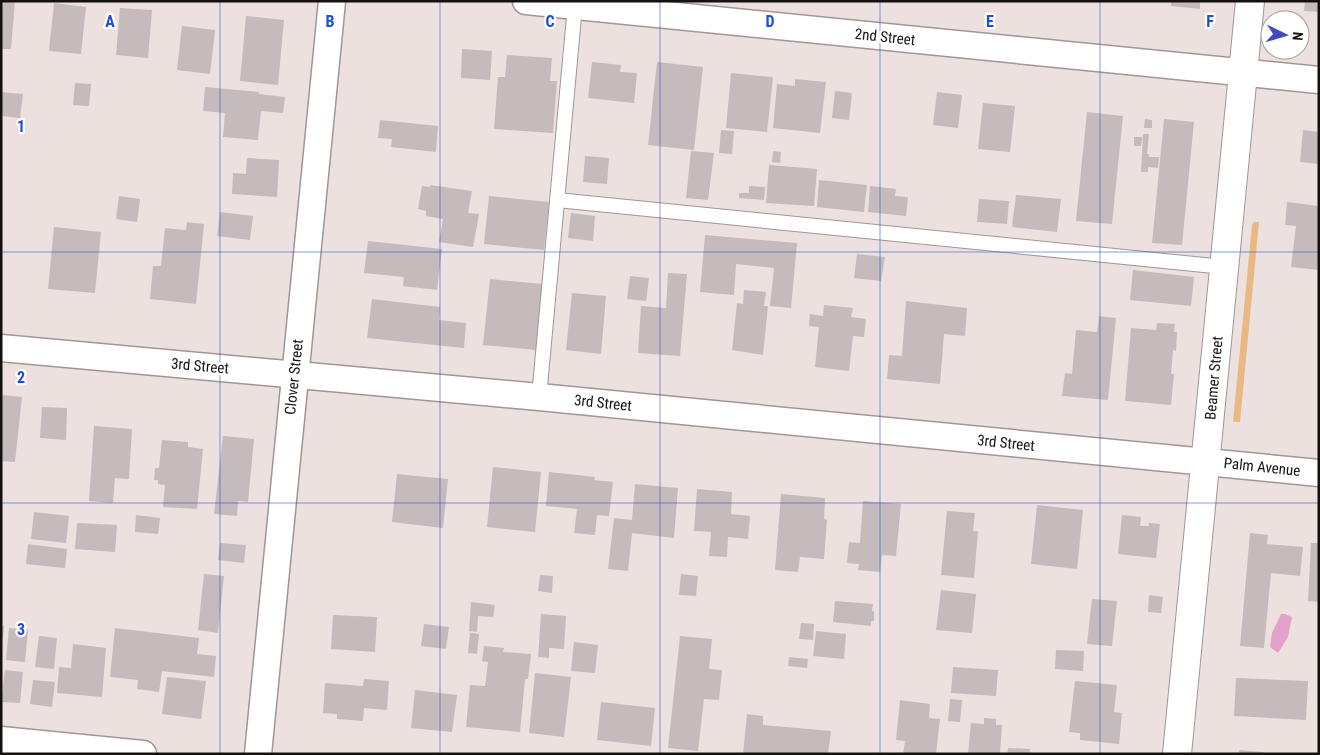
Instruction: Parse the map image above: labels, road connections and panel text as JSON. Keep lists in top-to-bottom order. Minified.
{"streets":{"street":["2nd Street","3rd Street","Clover Street","Beamer Street","Palm Avenue"]},"crossings":[["2nd Street","Beamer Street"],["3rd Street","Clover Street"],["3rd Street","Beamer Street"],["3rd Street","Palm Avenue"],["Beamer Street","Palm Avenue"]],"north":"right","grid":{"columns":["A","B","C","D","E","F"],"rows":["1","2","3"]}}
